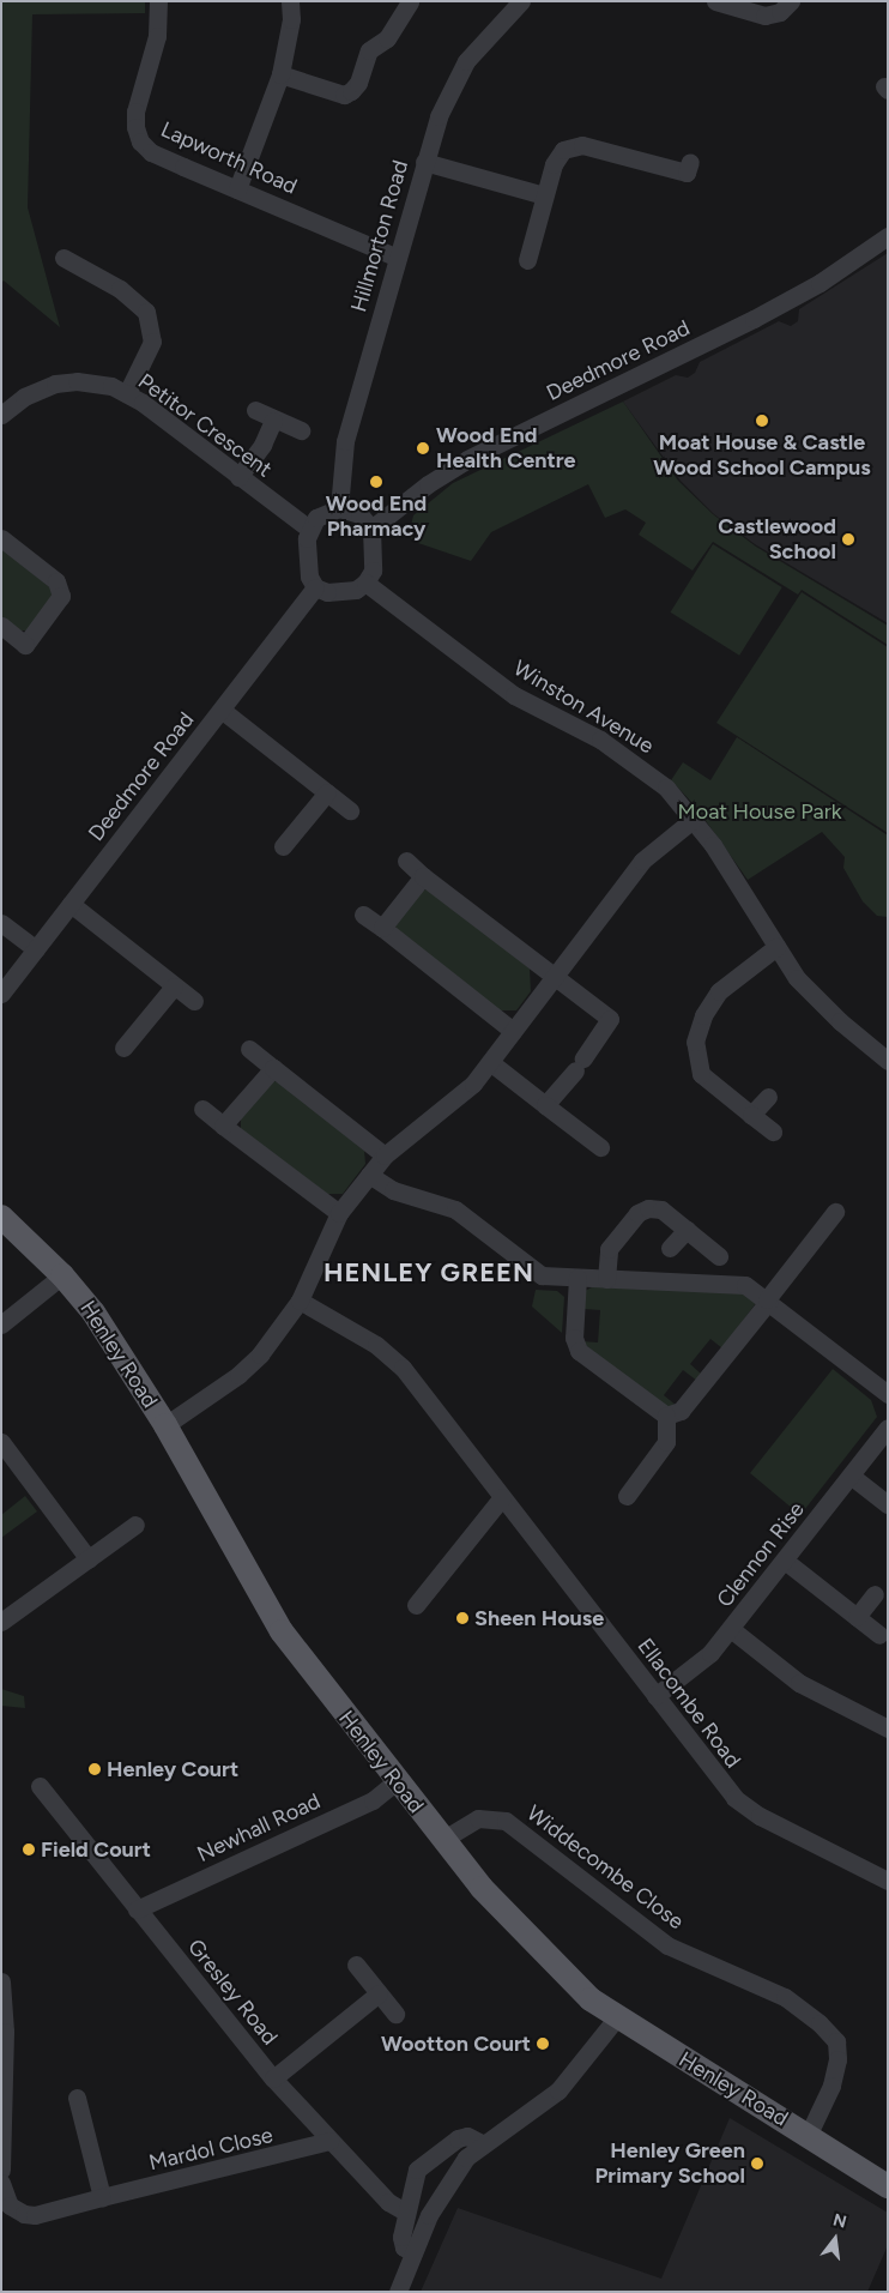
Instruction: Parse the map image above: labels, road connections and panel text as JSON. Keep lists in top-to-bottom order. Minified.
{"streets":{"main road":["Henley Road"],"street":["Lapworth Road","Hillmorton Road","Deedmore Road","Petitor Crescent","Winston Avenue","Clennon Rise","Ellacombe Road","Newhall Road","Widdecombe Close","Gresley Road","Mardol Close"]},"crossings":[["Lapworth Road","Hillmorton Road"],["Hillmorton Road","Deedmore Road"],["Hillmorton Road","Petitor Crescent"],["Hillmorton Road","Winston Avenue"],["Deedmore Road","Petitor Crescent"],["Deedmore Road","Winston Avenue"],["Petitor Crescent","Winston Avenue"],["Henley Road","Newhall Road"],["Henley Road","Widdecombe Close"],["Clennon Rise","Ellacombe Road"],["Newhall Road","Gresley Road"],["Gresley Road","Mardol Close"]],"districts":["HENLEY GREEN"],"parks":["Moat House Park"],"places":["Moat House & Castle Wood School Campus","Wood End Health Centre","Wood End Pharmacy","Castlewood School","Sheen House","Henley Court","Field Court","Wootton Court","Henley Green Primary School"],"north":"top"}
